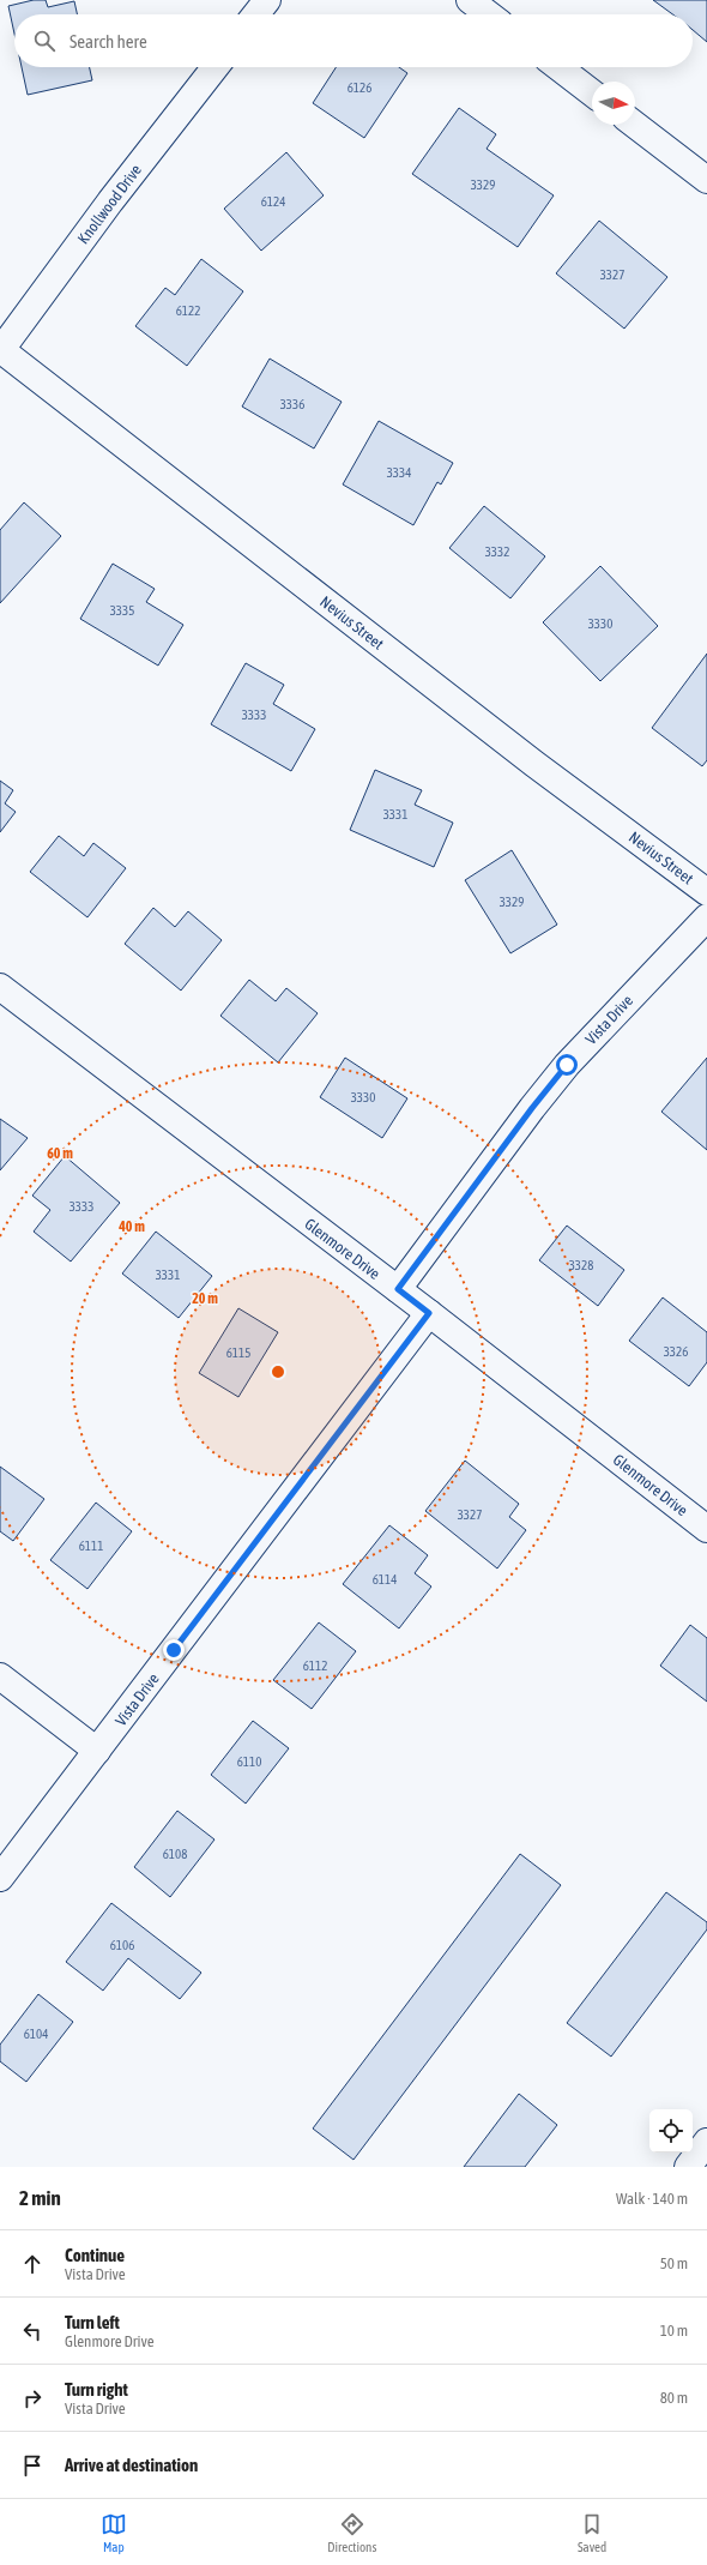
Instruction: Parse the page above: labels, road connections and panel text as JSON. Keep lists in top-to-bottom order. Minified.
{"streets":{"street":["Knollwood Drive","Nevius Street","Vista Drive","Glenmore Drive"]},"crossings":[["Knollwood Drive","Nevius Street"],["Vista Drive","Glenmore Drive"]],"house_numbers":["6126","3329","6124","3327","6122","3336","3334","3332","3335","3330","3333","3331","3329","3330","3333","3328","3331","3326","6115","3327","6111","6114","6112","6110","6108","6106","6104"],"north":"right","page":{"search":"Search here","heading":["2 min","Walk · 140 m"],"list":[["Continue","Vista Drive","50 m"],["Turn left","Glenmore Drive","10 m"],["Turn right","Vista Drive","80 m"],"Arrive at destination"],"nav":["Map","Directions","Saved"]},"rings":["60 m","40 m","20 m"]}
